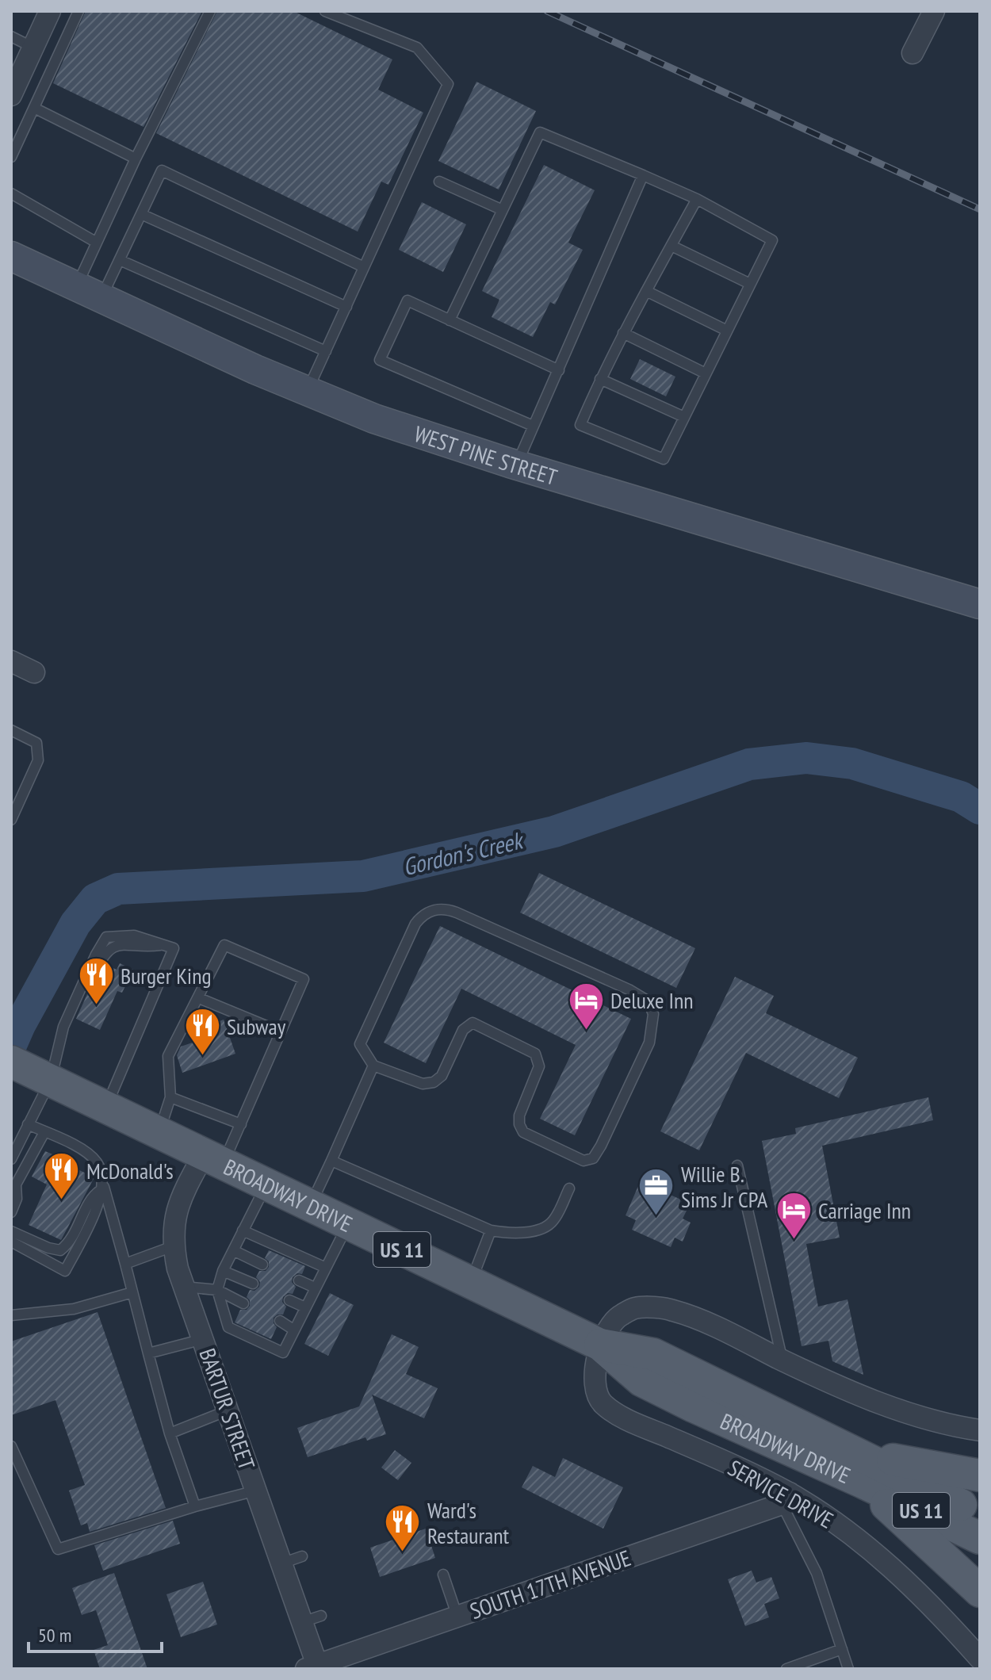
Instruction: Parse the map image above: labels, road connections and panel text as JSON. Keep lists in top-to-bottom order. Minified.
{"streets":{"main road":["BROADWAY DRIVE","US 11"],"street":["WEST PINE STREET","BARTUR STREET","SERVICE DRIVE","SOUTH 17TH AVENUE"]},"crossings":[["BROADWAY DRIVE","BARTUR STREET"],["BROADWAY DRIVE","SERVICE DRIVE"],["BARTUR STREET","SOUTH 17TH AVENUE"],["SERVICE DRIVE","SOUTH 17TH AVENUE"]],"water":["Gordon's Creek"],"places":{"restaurant":["Burger King","Subway","McDonald's","Ward's Restaurant"],"hotel":["Deluxe Inn","Carriage Inn"],"office":["Willie B. Sims Jr CPA"]},"scale_bar":"50 m"}
